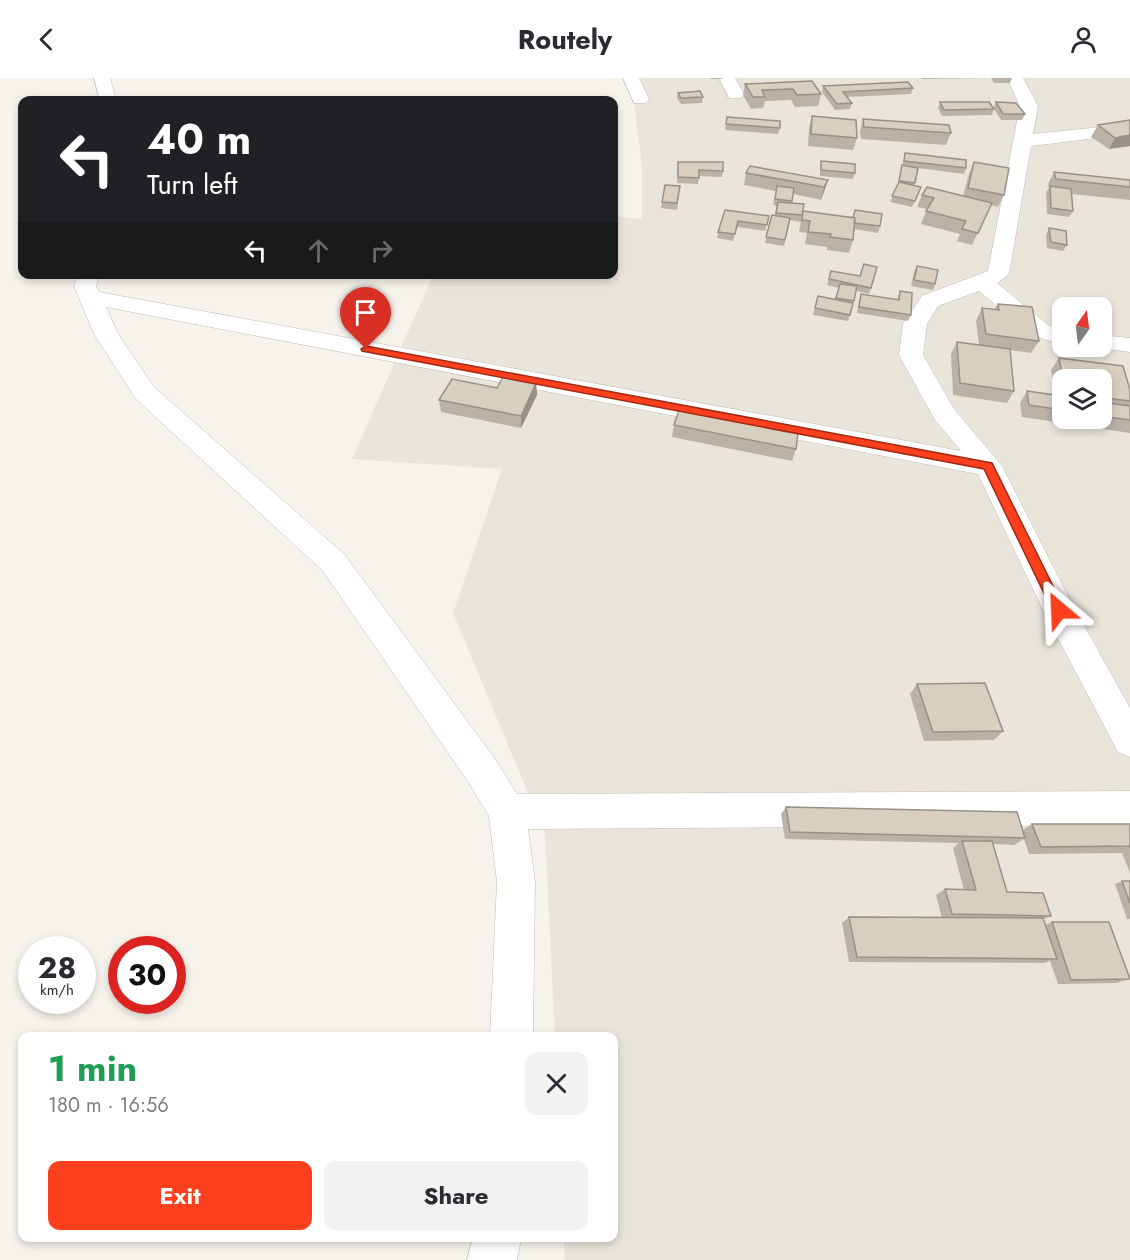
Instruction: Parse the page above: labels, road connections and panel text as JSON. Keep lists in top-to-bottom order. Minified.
{"north":"top","page":{"header":"Routely","turn":["40 m","Turn left"],"speed":"28 km/h","limit":"30","heading":["1 min","180 m · 16:56"],"buttons":["Exit","Share"]}}
